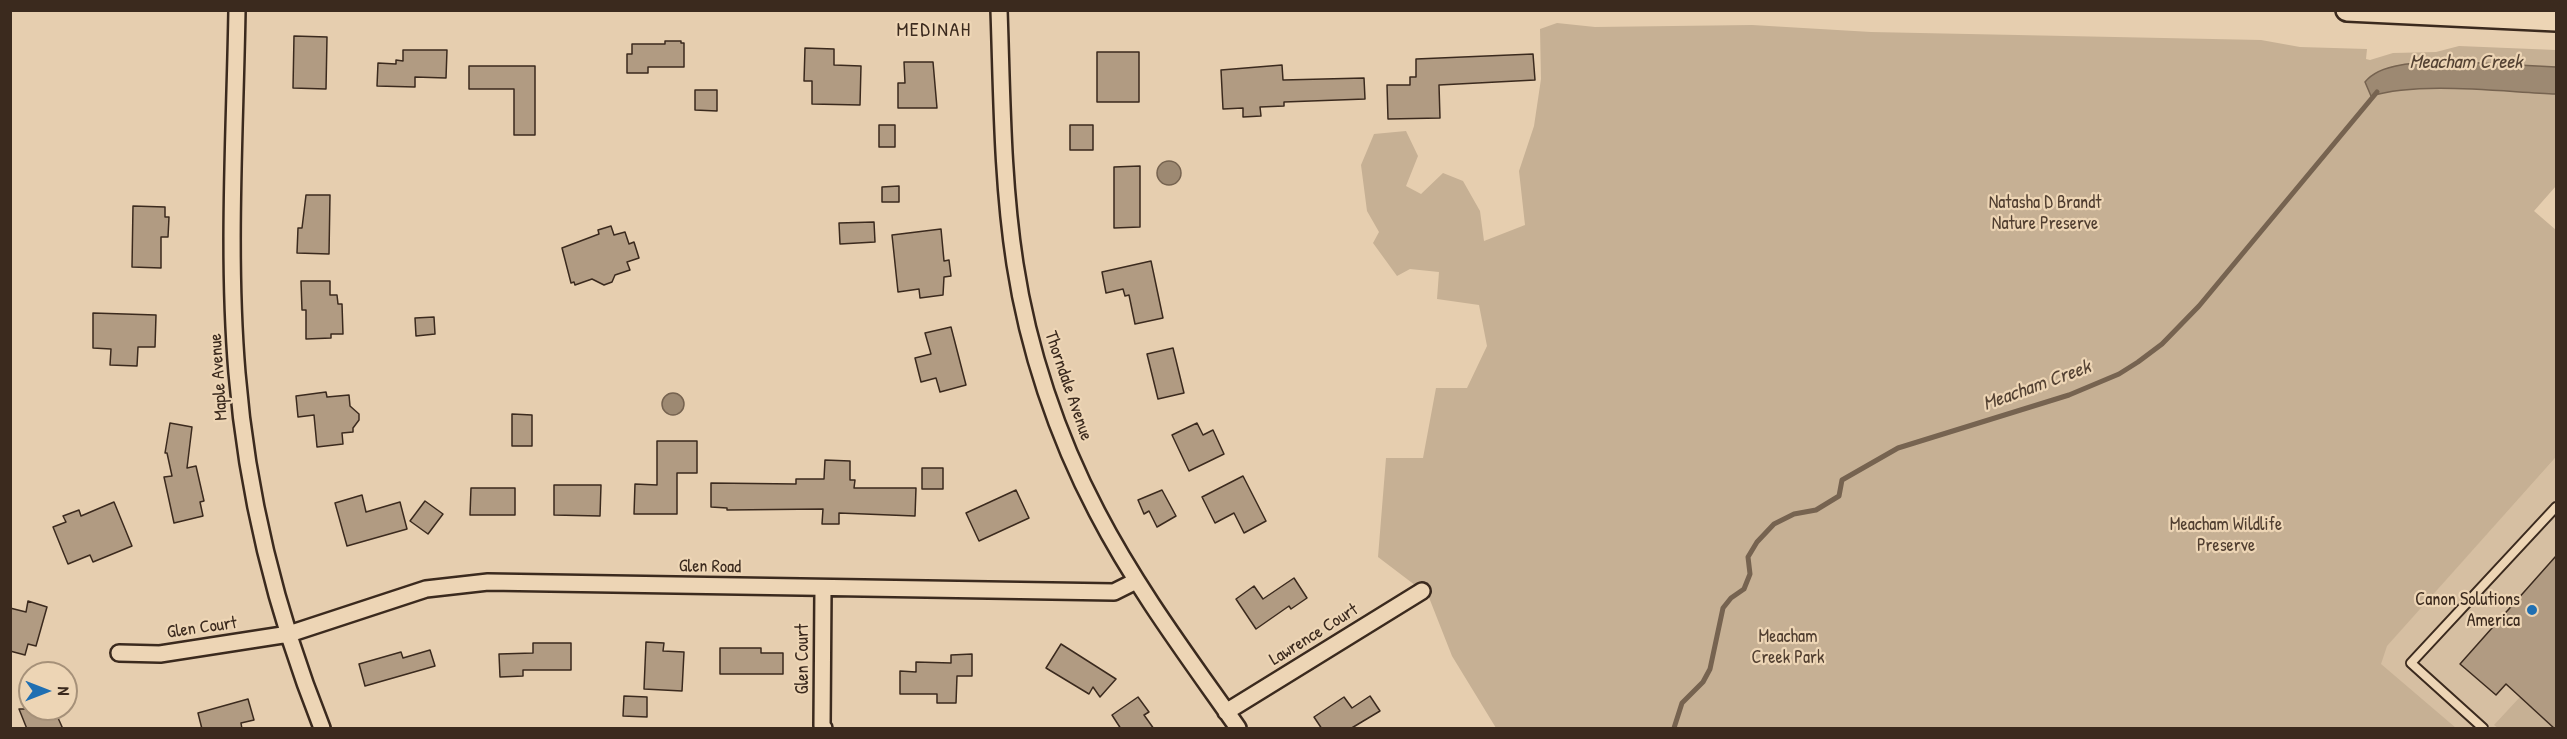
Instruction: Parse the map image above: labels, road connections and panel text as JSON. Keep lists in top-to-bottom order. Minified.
{"streets":{"street":["Maple Avenue","Thorndale Avenue","Glen Road","Glen Court","Lawrence Court"]},"crossings":[["Maple Avenue","Glen Road"],["Maple Avenue","Glen Court"],["Thorndale Avenue","Glen Road"],["Thorndale Avenue","Lawrence Court"],["Glen Road","Glen Court"]],"districts":["MEDINAH"],"water":["Meacham Creek"],"parks":["Natasha D Brandt Nature Preserve","Meacham Wildlife Preserve","Meacham Creek Park"],"places":["Canon Solutions America"],"north":"right"}
